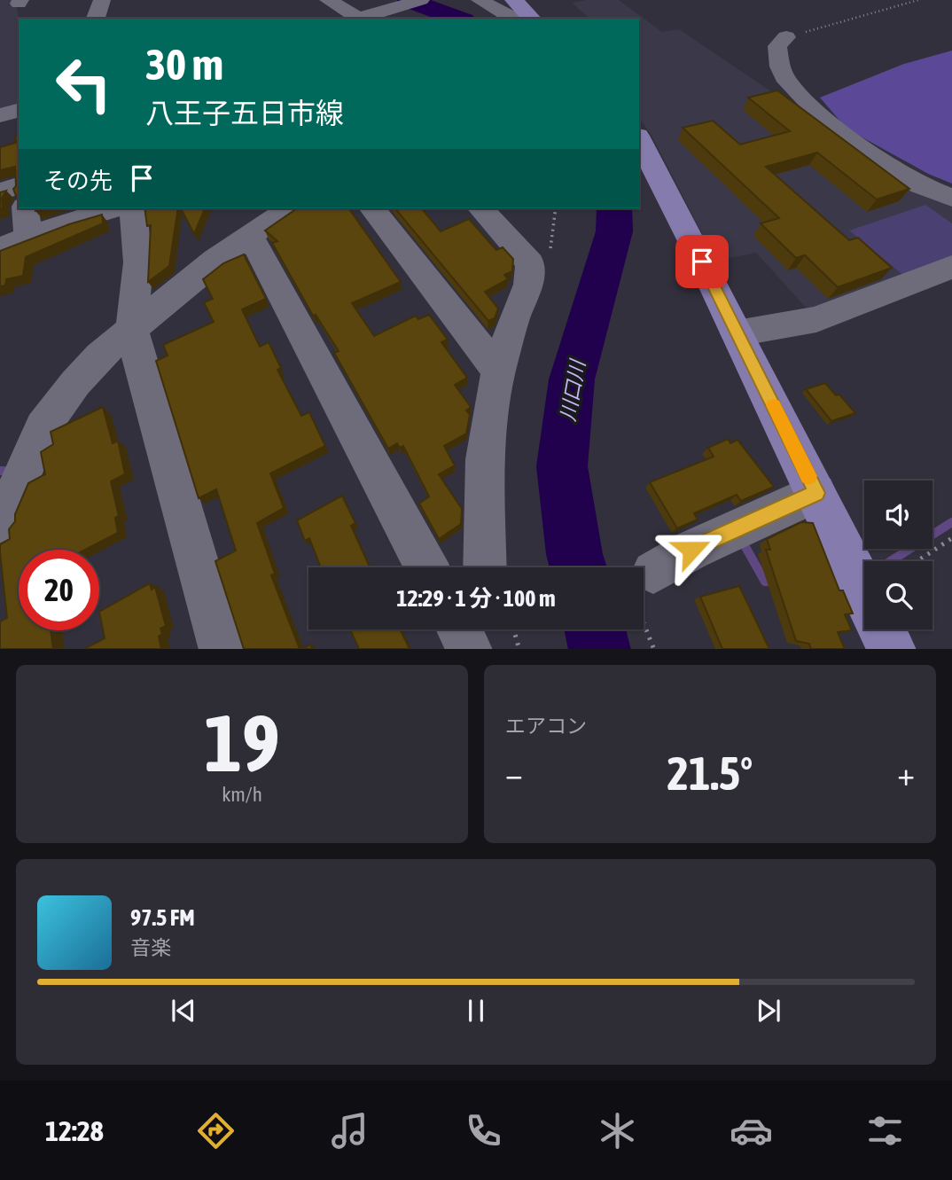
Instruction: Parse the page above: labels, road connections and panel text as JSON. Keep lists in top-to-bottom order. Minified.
{"water":["川口川"],"page":{"turn":["30 m","八王子五日市線"],"then":"その先","limit":"20","trip":"12:29 · 1 分 · 100 m","tile":[["19","km/h"],"エアコン"],"heat":["−","21.5°","+"],"song":["97.5 FM","音楽"],"tabs":"12:28"}}
